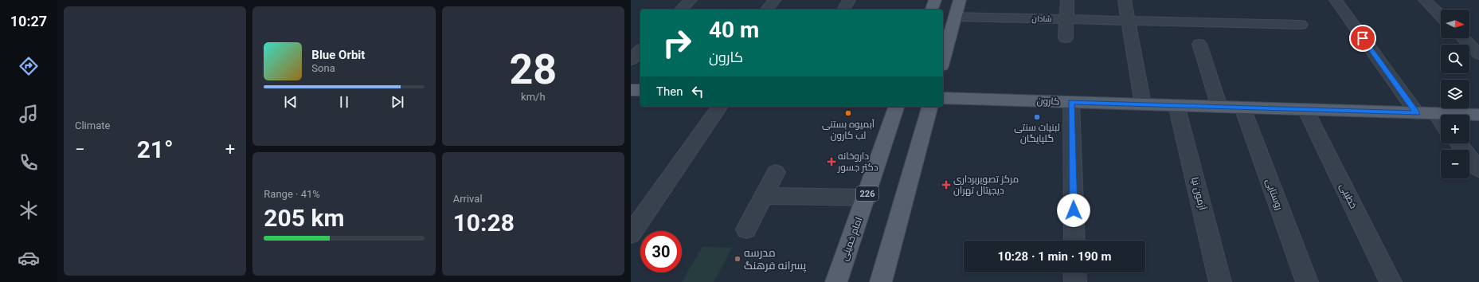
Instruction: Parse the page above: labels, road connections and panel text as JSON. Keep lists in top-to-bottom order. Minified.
{"streets":{"main road":["کارون","226","امام خمینی"],"street":["شادان","آزمون نیا","روستایی","خطیبی"]},"crossings":[["کارون","آزمون نیا"],["کارون","روستایی"],["کارون","خطیبی"]],"places":{"other":["آبمیوه بستنی لب کارون","لبنیات سنتی گلپایگان","مدرسه پسرانه فرهنگ"],"health":["داروخانه دکتر جسور","مرکز تصویربرداری دیجیتال تهران"]},"north":"right","page":{"tabs":"10:27","tile":["Climate",["28","km/h"],["Range · 41%","205 km"],["Arrival","10:28"]],"map_buttons":["+","−"],"turn":["40 m","کارون"],"song":["Blue Orbit","Sona"],"then":"Then","heat":["−","21°","+"],"limit":"30","trip":"10:28 · 1 min · 190 m"}}
